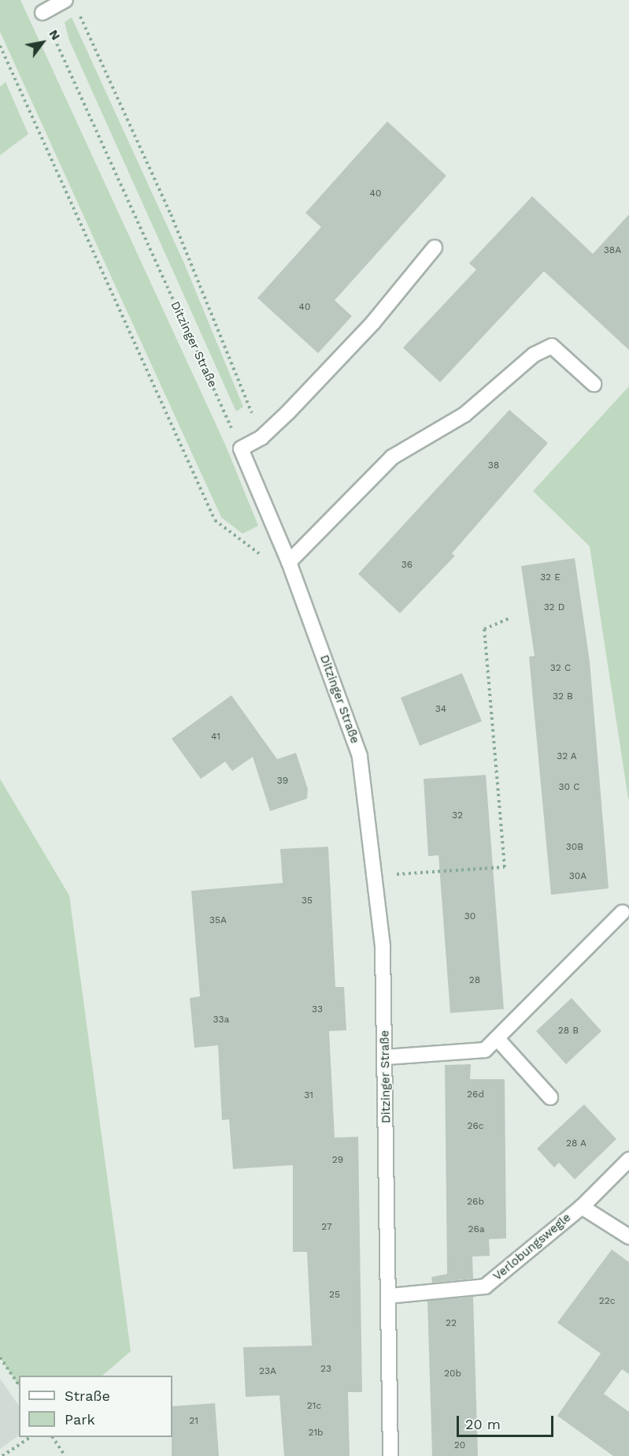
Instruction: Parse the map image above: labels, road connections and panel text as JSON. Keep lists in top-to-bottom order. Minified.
{"streets":{"street":["Ditzinger Straße","Verlobungswegle"]},"crossings":[["Ditzinger Straße","Verlobungswegle"]],"house_numbers":["40","38A","40","38","36","32 E","32 D","32 C","32 B","34","41","32 A","39","30 C","32","30B","30A","35","30","35A","28","33","33a","28 B","26d","31","26c","28 A","29","26b","27","26a","25","22c","22","23","23A","20b","21c","21","21b","20"],"legend":["Straße","Park"],"scale_bar":"20 m","north":"top right"}
